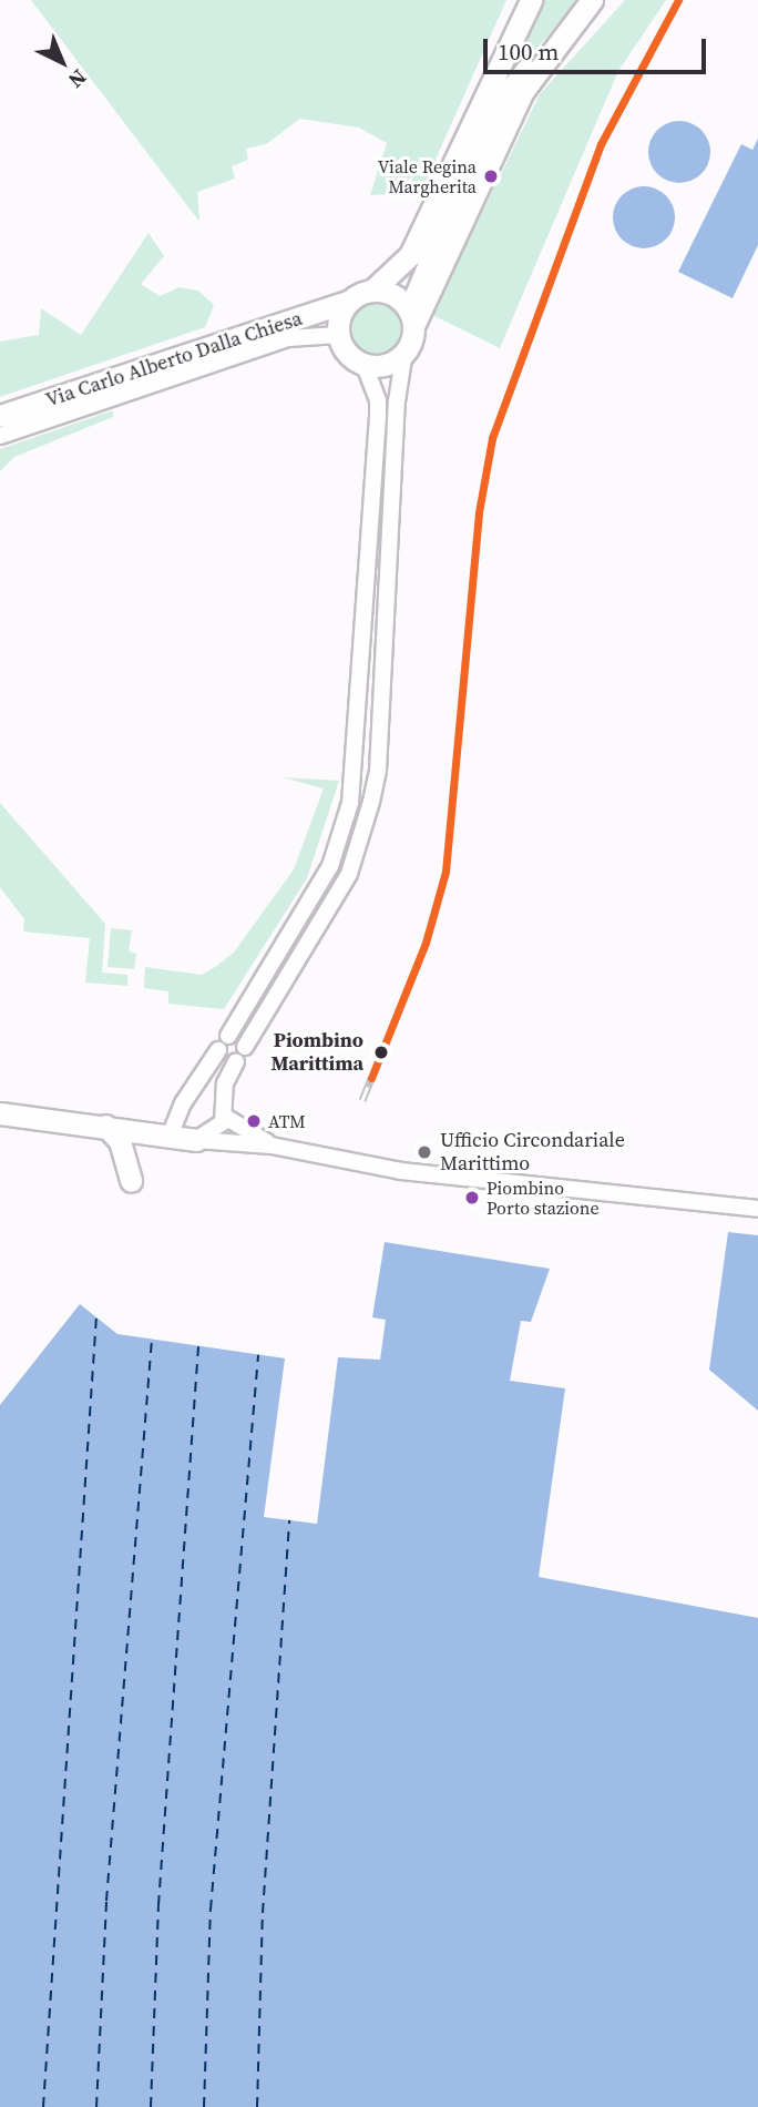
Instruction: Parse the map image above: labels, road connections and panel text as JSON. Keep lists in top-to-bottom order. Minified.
{"streets":{"main road":["Via Carlo Alberto Dalla Chiesa"]},"places":["Viale Regina Margherita","Piombino Marittima","ATM","Ufficio Circondariale Marittimo","Piombino Porto stazione"],"scale_bar":"100 m","north":"bottom right"}
